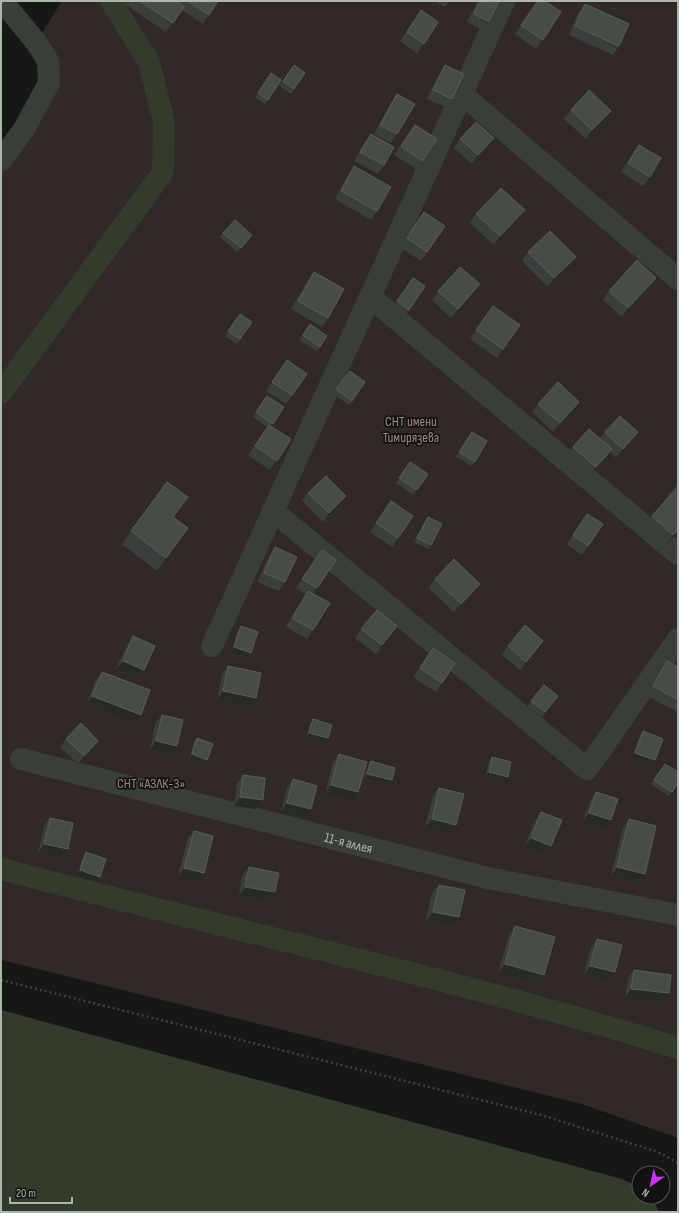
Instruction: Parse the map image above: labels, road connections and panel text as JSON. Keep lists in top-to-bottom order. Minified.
{"streets":{"street":["11-я аллея"]},"parks":["СНТ имени Тимирязева","СНТ «АЗЛК-3»"],"scale_bar":"20 m","north":"bottom left"}
